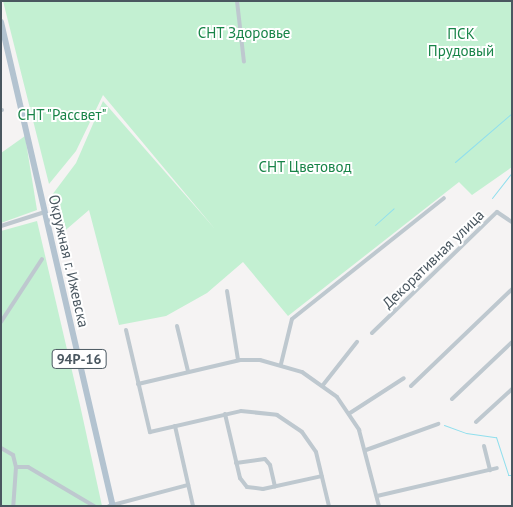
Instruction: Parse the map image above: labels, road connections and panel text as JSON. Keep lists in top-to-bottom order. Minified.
{"streets":{"main road":["Окружная г. Ижевска","94Р-16"],"street":["Декоративная улица"]},"parks":["СНТ Здоровье","ПСК Прудовый","СНТ \"Рассвет\"","СНТ Цветовод"]}
